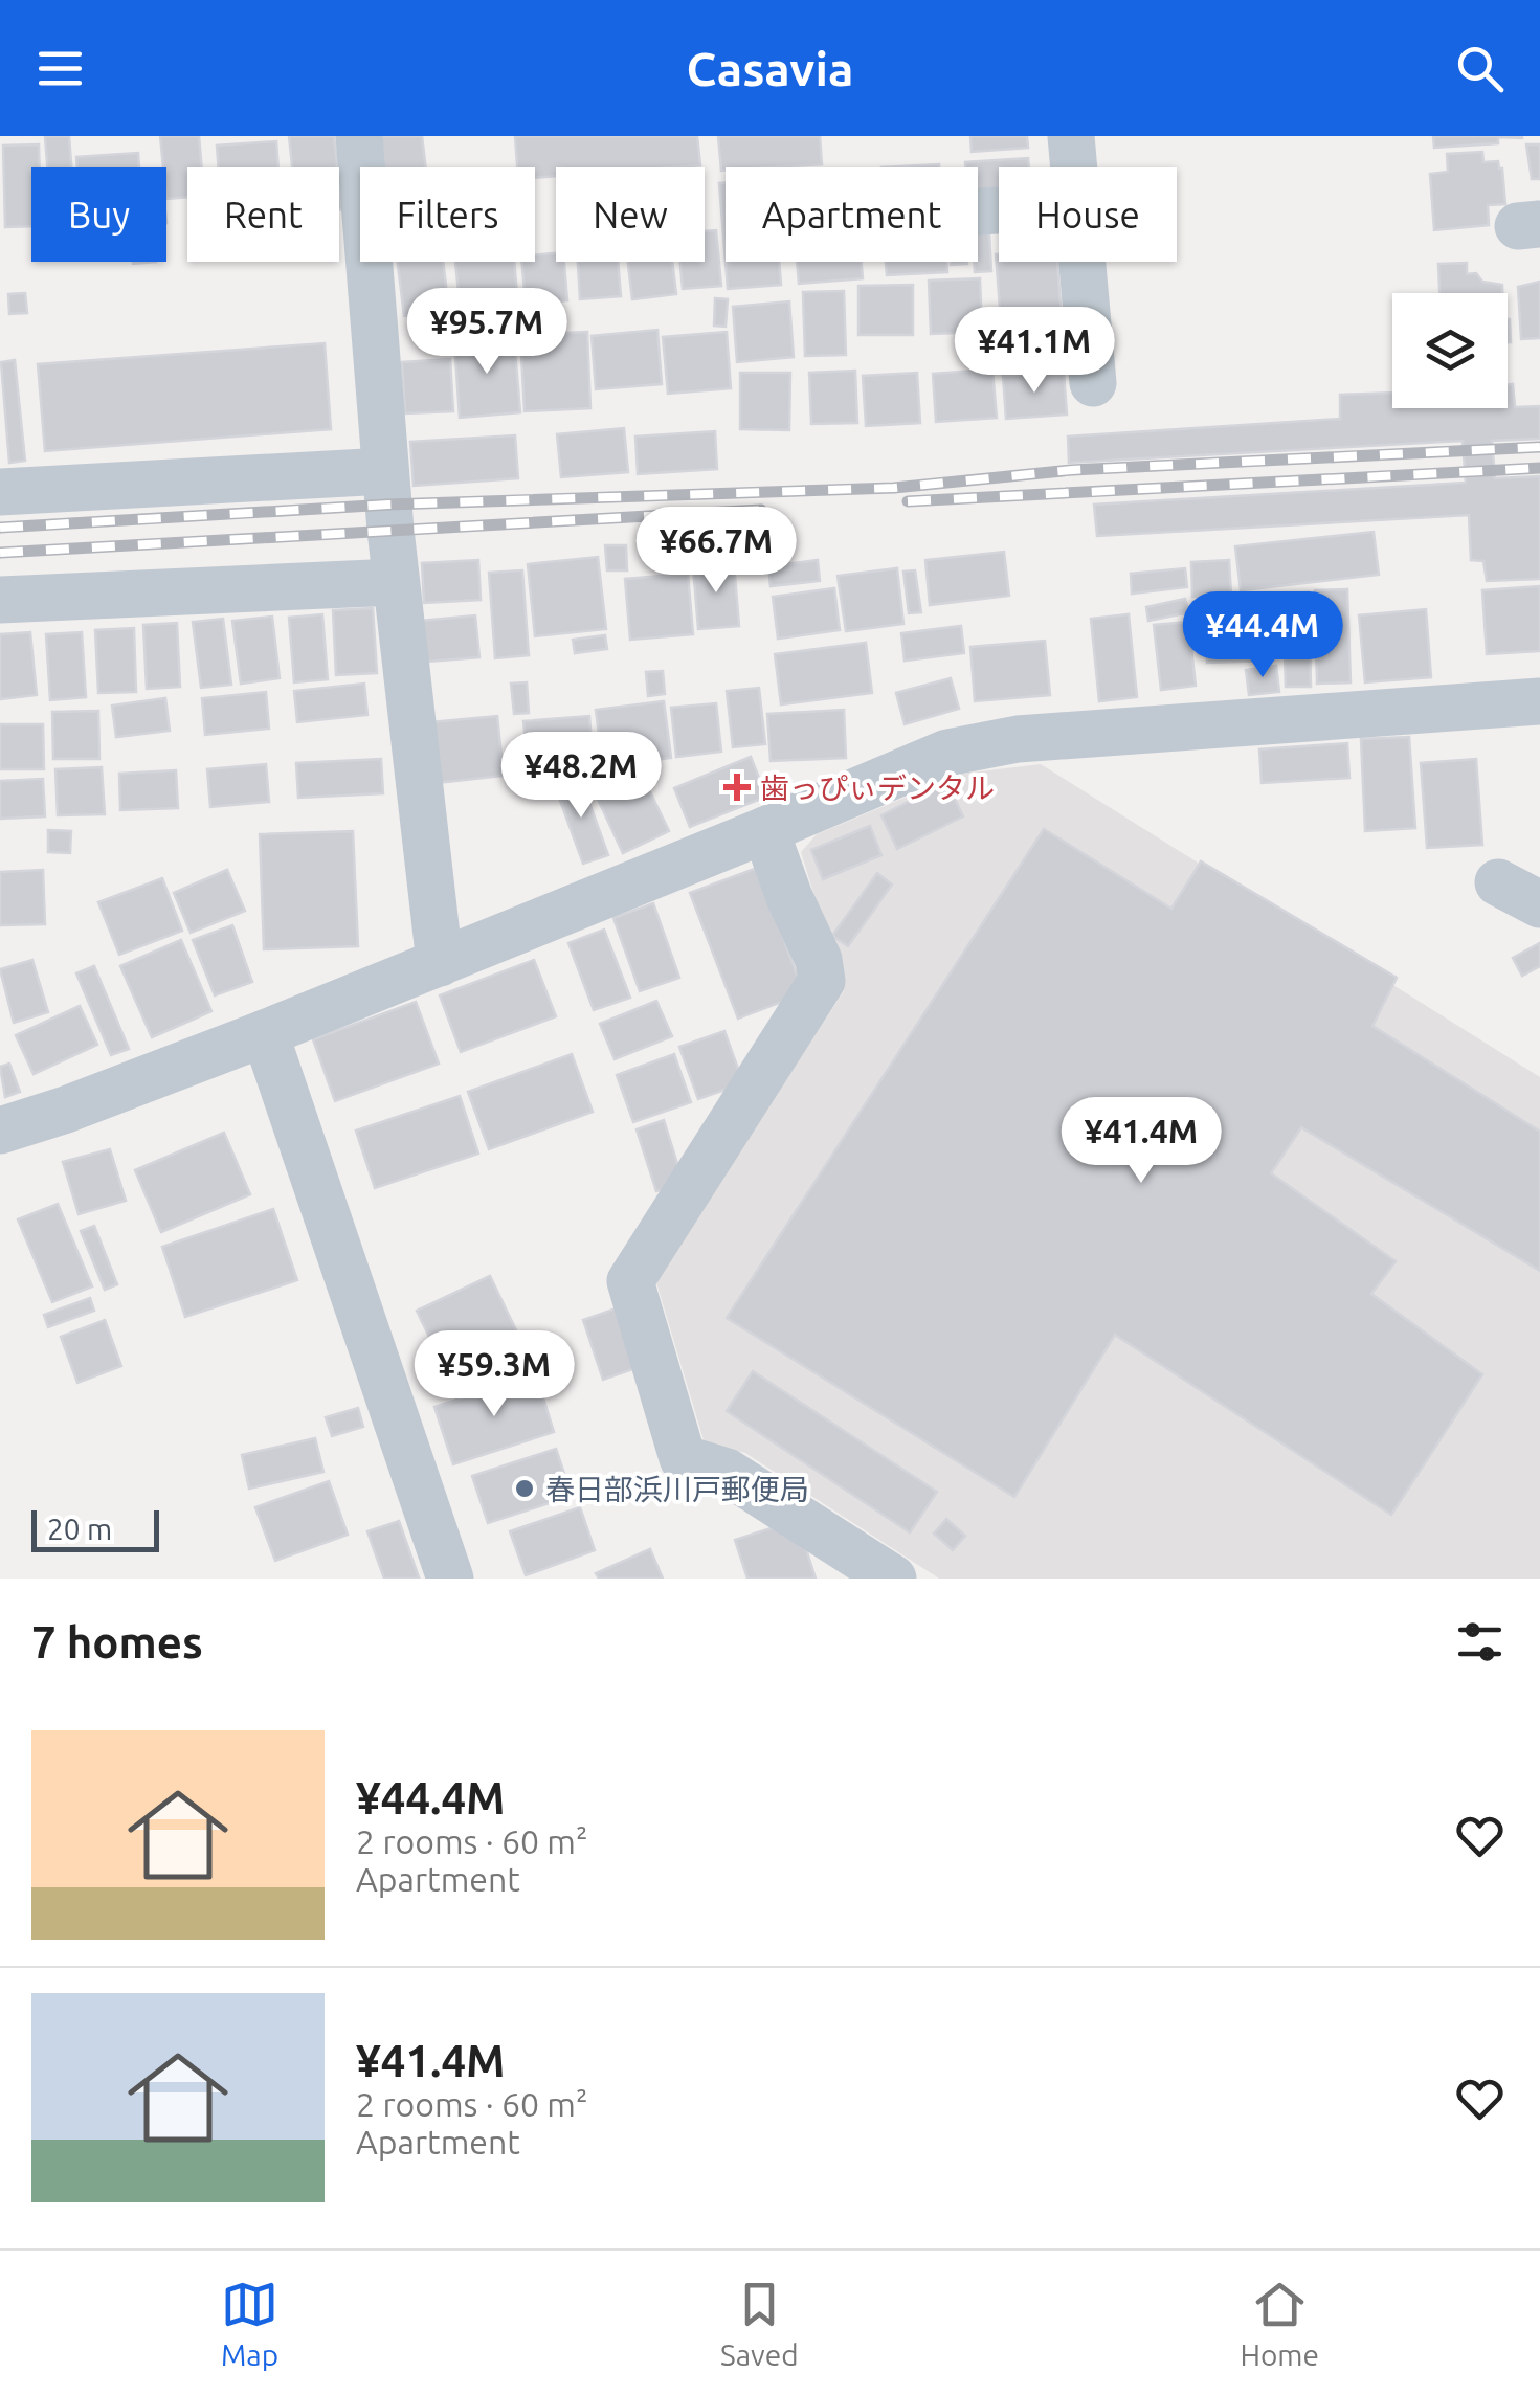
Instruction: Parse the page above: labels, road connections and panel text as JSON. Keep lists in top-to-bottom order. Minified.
{"places":{"health":["歯っぴぃデンタル"],"other":["春日部浜川戸郵便局"]},"scale_bar":"20 m","page":{"header":"Casavia","chip":["Buy","Rent","Filters","New","Apartment","House"],"price":["¥95.7M","¥41.1M","¥66.7M","¥44.4M","¥48.2M","¥41.4M","¥59.3M"],"scale":"20 m","heading":"7 homes","list":[{"name":"¥44.4M","note":"2 rooms · 60 m² · Apartment"},{"name":"¥41.4M","note":"2 rooms · 60 m² · Apartment"}],"tabs":["Map","Saved","Home"]}}
